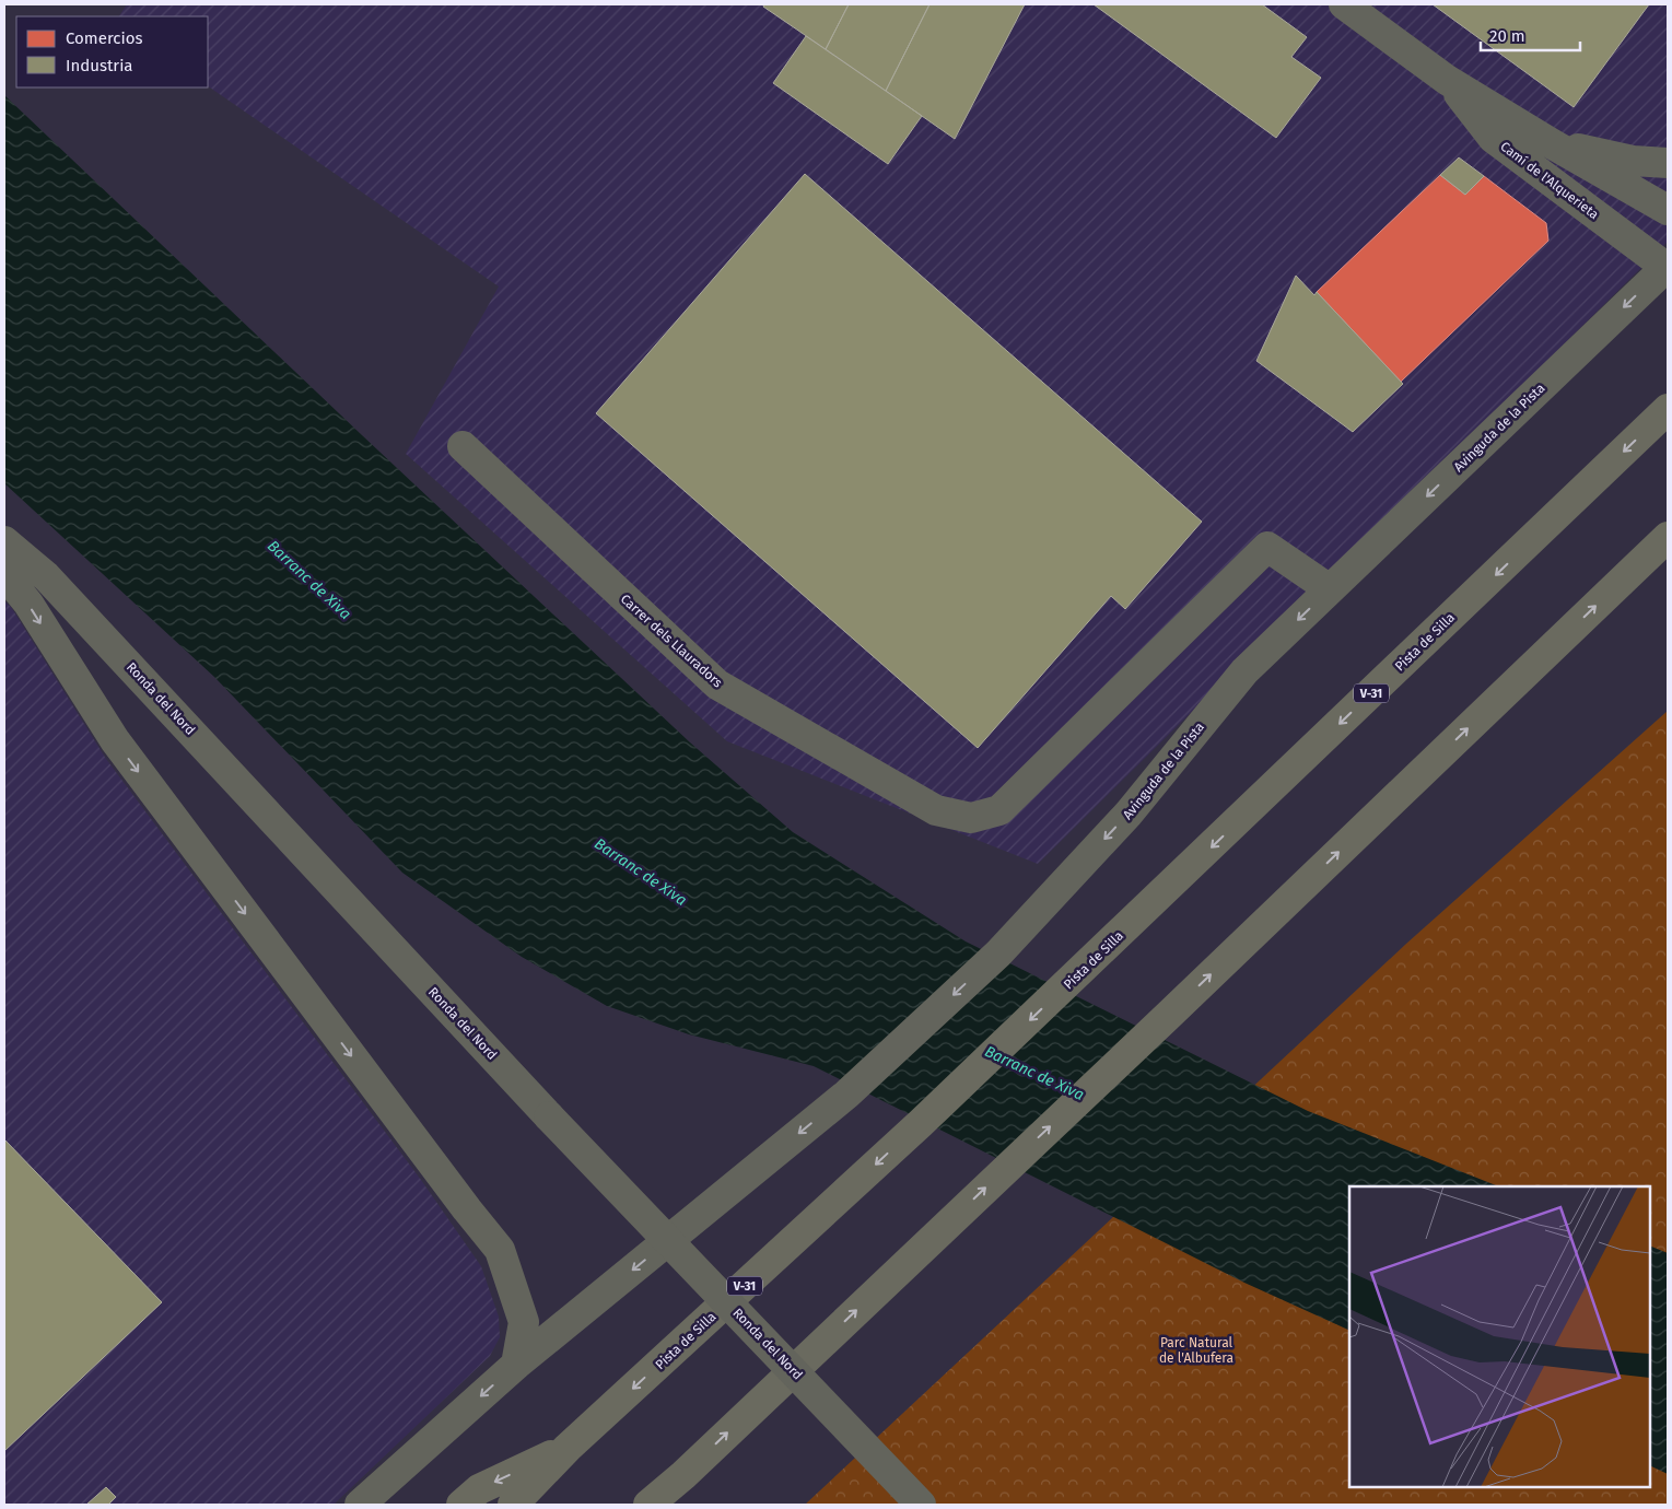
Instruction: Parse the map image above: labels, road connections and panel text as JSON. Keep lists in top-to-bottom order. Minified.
{"streets":{"highway":["Pista de Silla","V-31"],"street":["Camí de l'Alquerieta","Avinguda de la Pista","Carrer dels Llauradors","Ronda del Nord"]},"crossings":[["Camí de l'Alquerieta","Avinguda de la Pista"],["Avinguda de la Pista","Carrer dels Llauradors"]],"one_way":["Avinguda de la Pista"],"water":["Barranc de Xiva"],"parks":["Parc Natural de l'Albufera"],"legend":["Comercios","Industria"],"scale_bar":"20 m"}
